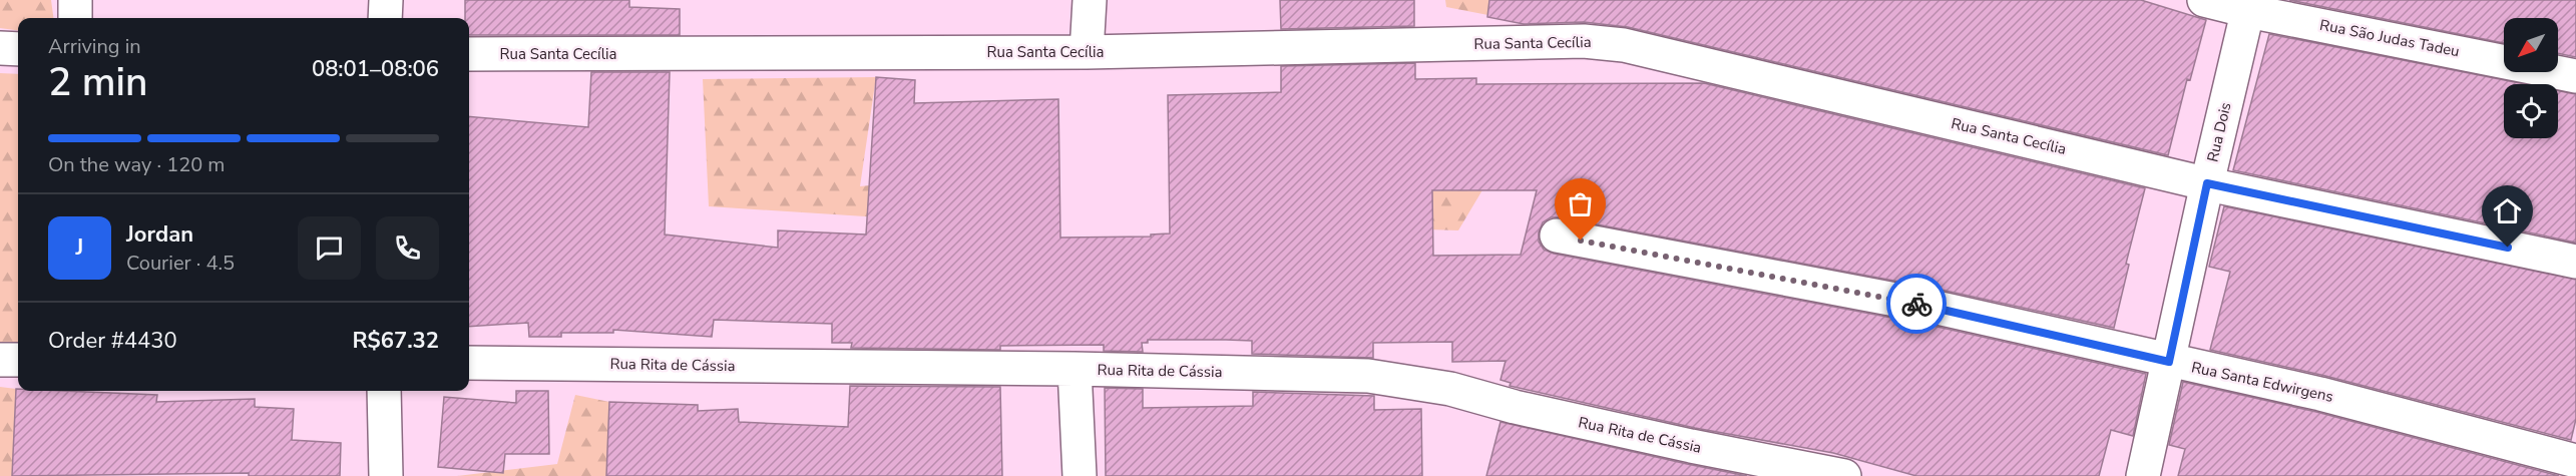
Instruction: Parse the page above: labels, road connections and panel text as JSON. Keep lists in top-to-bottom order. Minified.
{"streets":{"street":["Rua São Judas Tadeu","Rua Santa Cecília","Rua Dois","Rua Rita de Cássia","Rua Santa Edwirgens"]},"crossings":[["Rua São Judas Tadeu","Rua Dois"],["Rua Santa Cecília","Rua Dois"],["Rua Dois","Rua Santa Edwirgens"]],"north":"bottom left","page":{"heading":["2 min","Arriving in","08:01–08:06"],"panel":["Jordan","Courier · 4.5","Order #4430","R$67.32"],"bar":"On the way · 120 m","round":"J"}}
